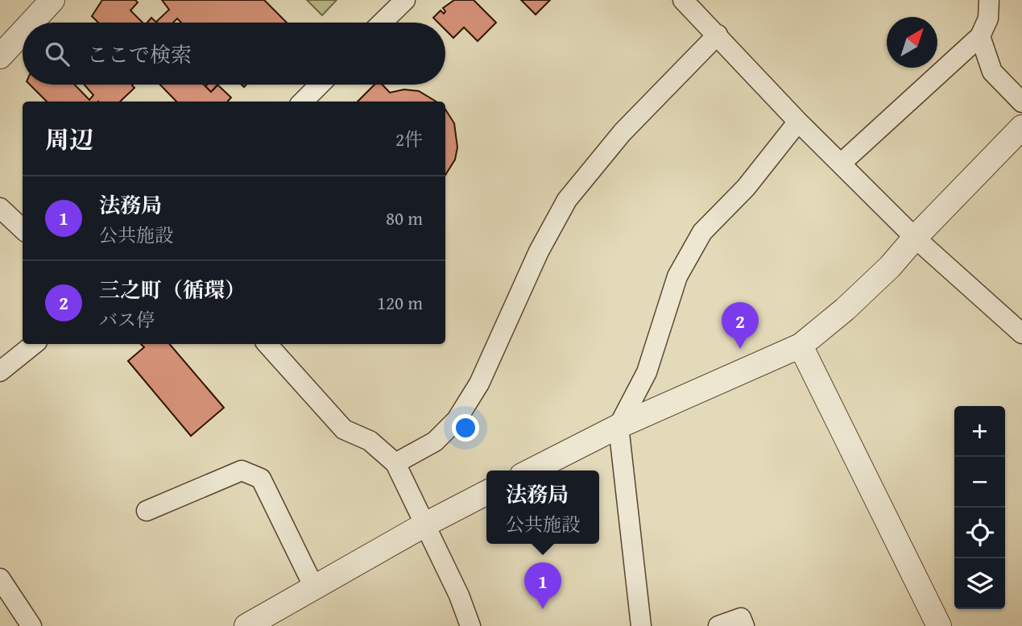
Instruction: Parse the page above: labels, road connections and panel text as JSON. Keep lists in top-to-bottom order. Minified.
{"north":"top right","page":{"search":"ここで検索","heading":["周辺","2件"],"list":[{"mark":"1","name":"法務局","note":"公共施設","value":"80 m"},{"mark":"2","name":"三之町（循環）","note":"バス停","value":"120 m"}],"pins":["2","1"],"map_buttons":["+","−"],"popup":["法務局","公共施設"]}}
